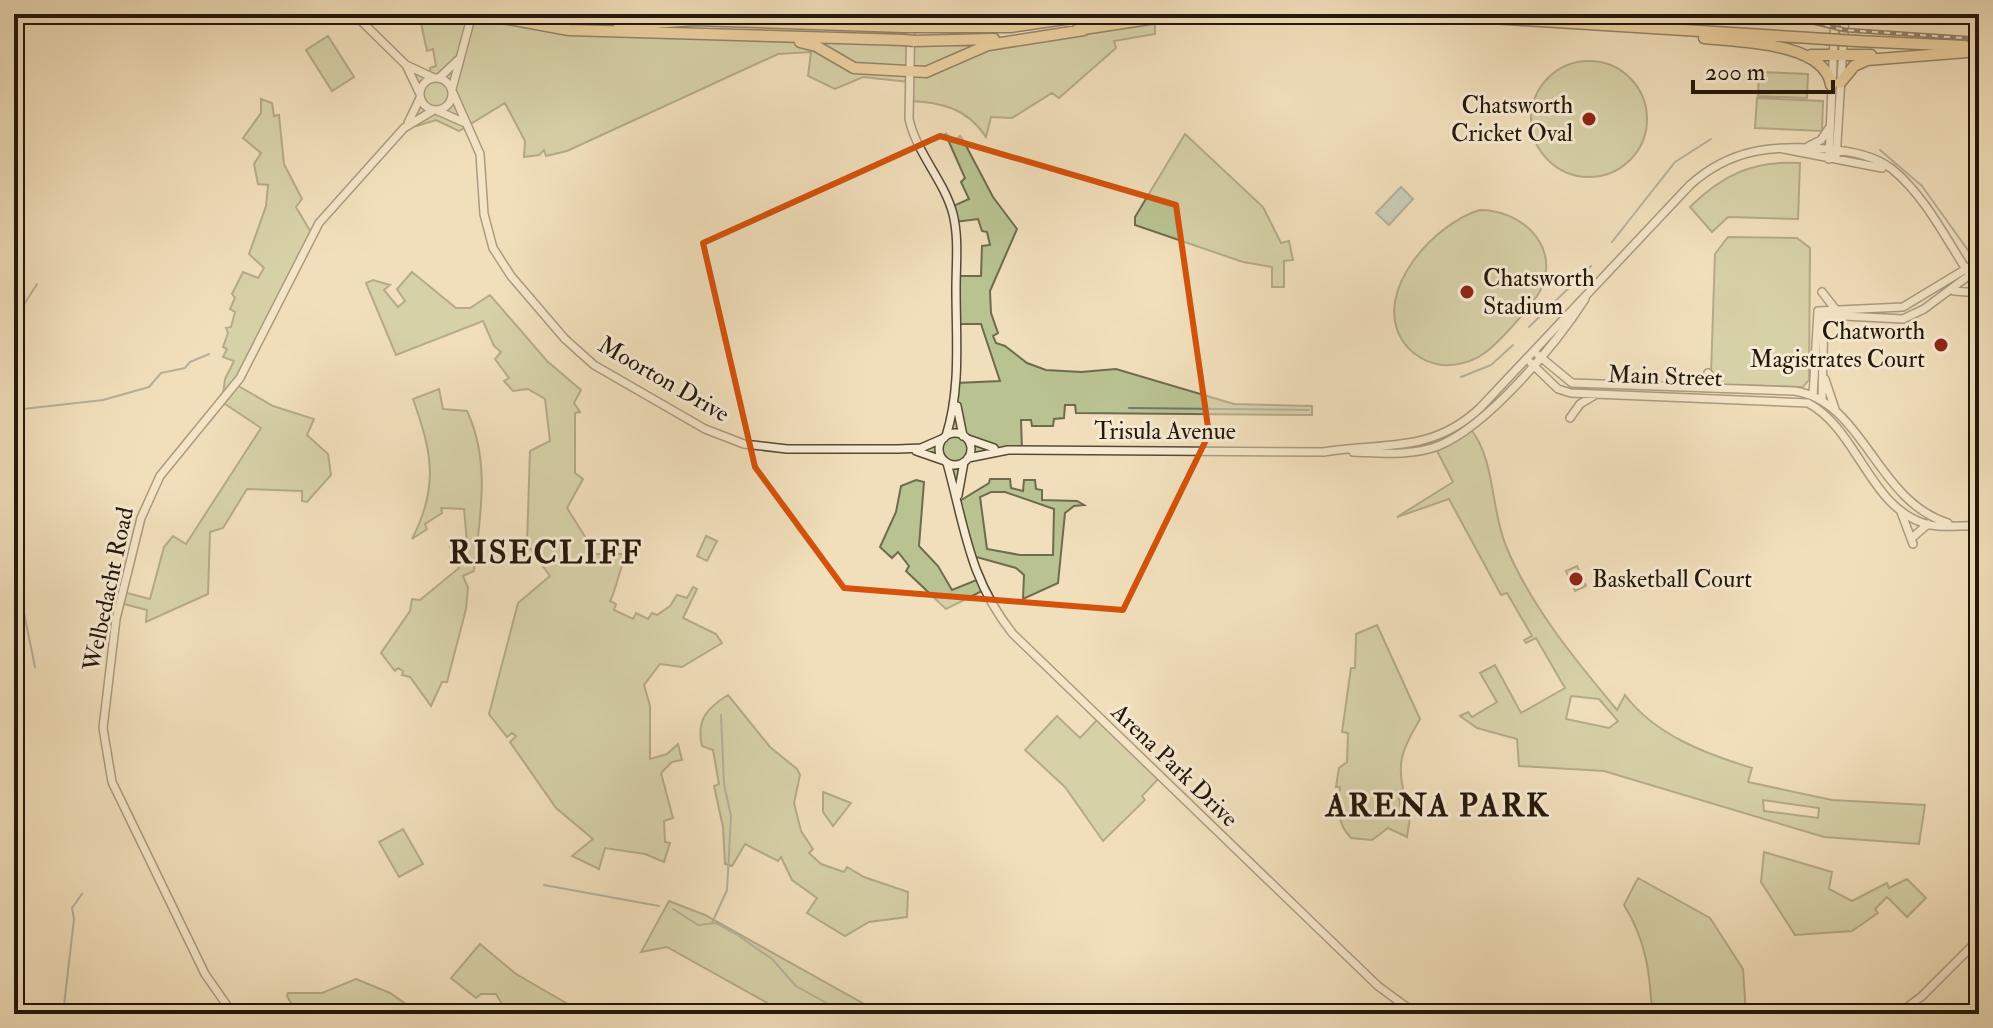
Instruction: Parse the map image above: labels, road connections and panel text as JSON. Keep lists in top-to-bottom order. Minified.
{"streets":{"street":["Main Street","Moorton Drive","Trisula Avenue","Welbedacht Road","Arena Park Drive"]},"crossings":[["Main Street","Trisula Avenue"],["Moorton Drive","Trisula Avenue"],["Moorton Drive","Welbedacht Road"],["Moorton Drive","Arena Park Drive"],["Trisula Avenue","Arena Park Drive"]],"districts":["RISECLIFF","ARENA PARK"],"places":["Chatsworth Cricket Oval","Chatsworth Stadium","Chatworth Magistrates Court","Basketball Court"],"scale_bar":"200 m"}
